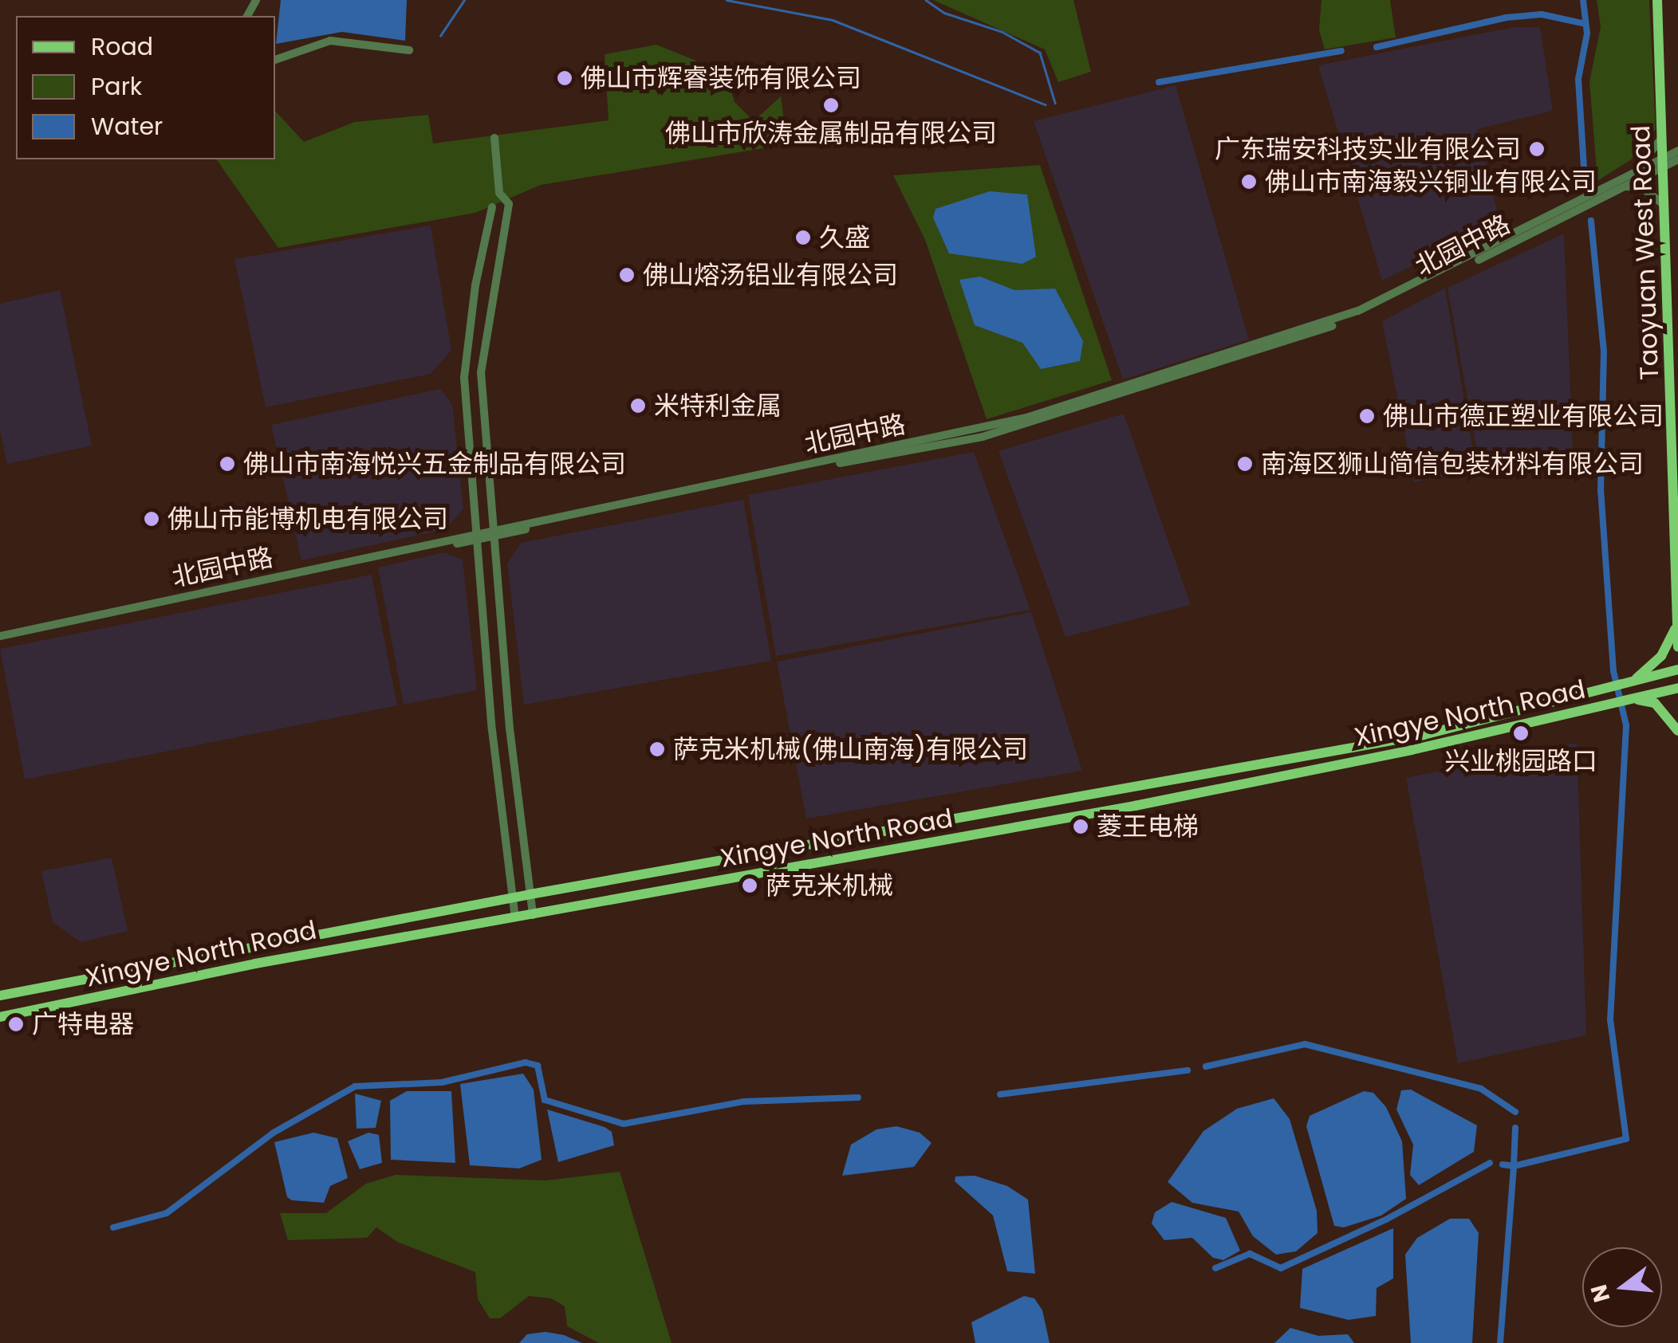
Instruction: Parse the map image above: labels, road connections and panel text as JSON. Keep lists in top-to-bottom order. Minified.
{"streets":{"main road":["Taoyuan West Road","Xingye North Road"],"street":["北园中路"]},"crossings":[["北园中路","Taoyuan West Road"]],"places":["佛山市辉睿装饰有限公司","佛山市欣涛金属制品有限公司","广东瑞安科技实业有限公司","佛山市南海毅兴铜业有限公司","久盛","佛山熔汤铝业有限公司","米特利金属","佛山市德正塑业有限公司","佛山市南海悦兴五金制品有限公司","南海区狮山简信包装材料有限公司","佛山市能博机电有限公司","兴业桃园路口","萨克米机械(佛山南海)有限公司","菱王电梯","萨克米机械","广特电器"],"legend":["Road","Park","Water"],"north":"left"}
